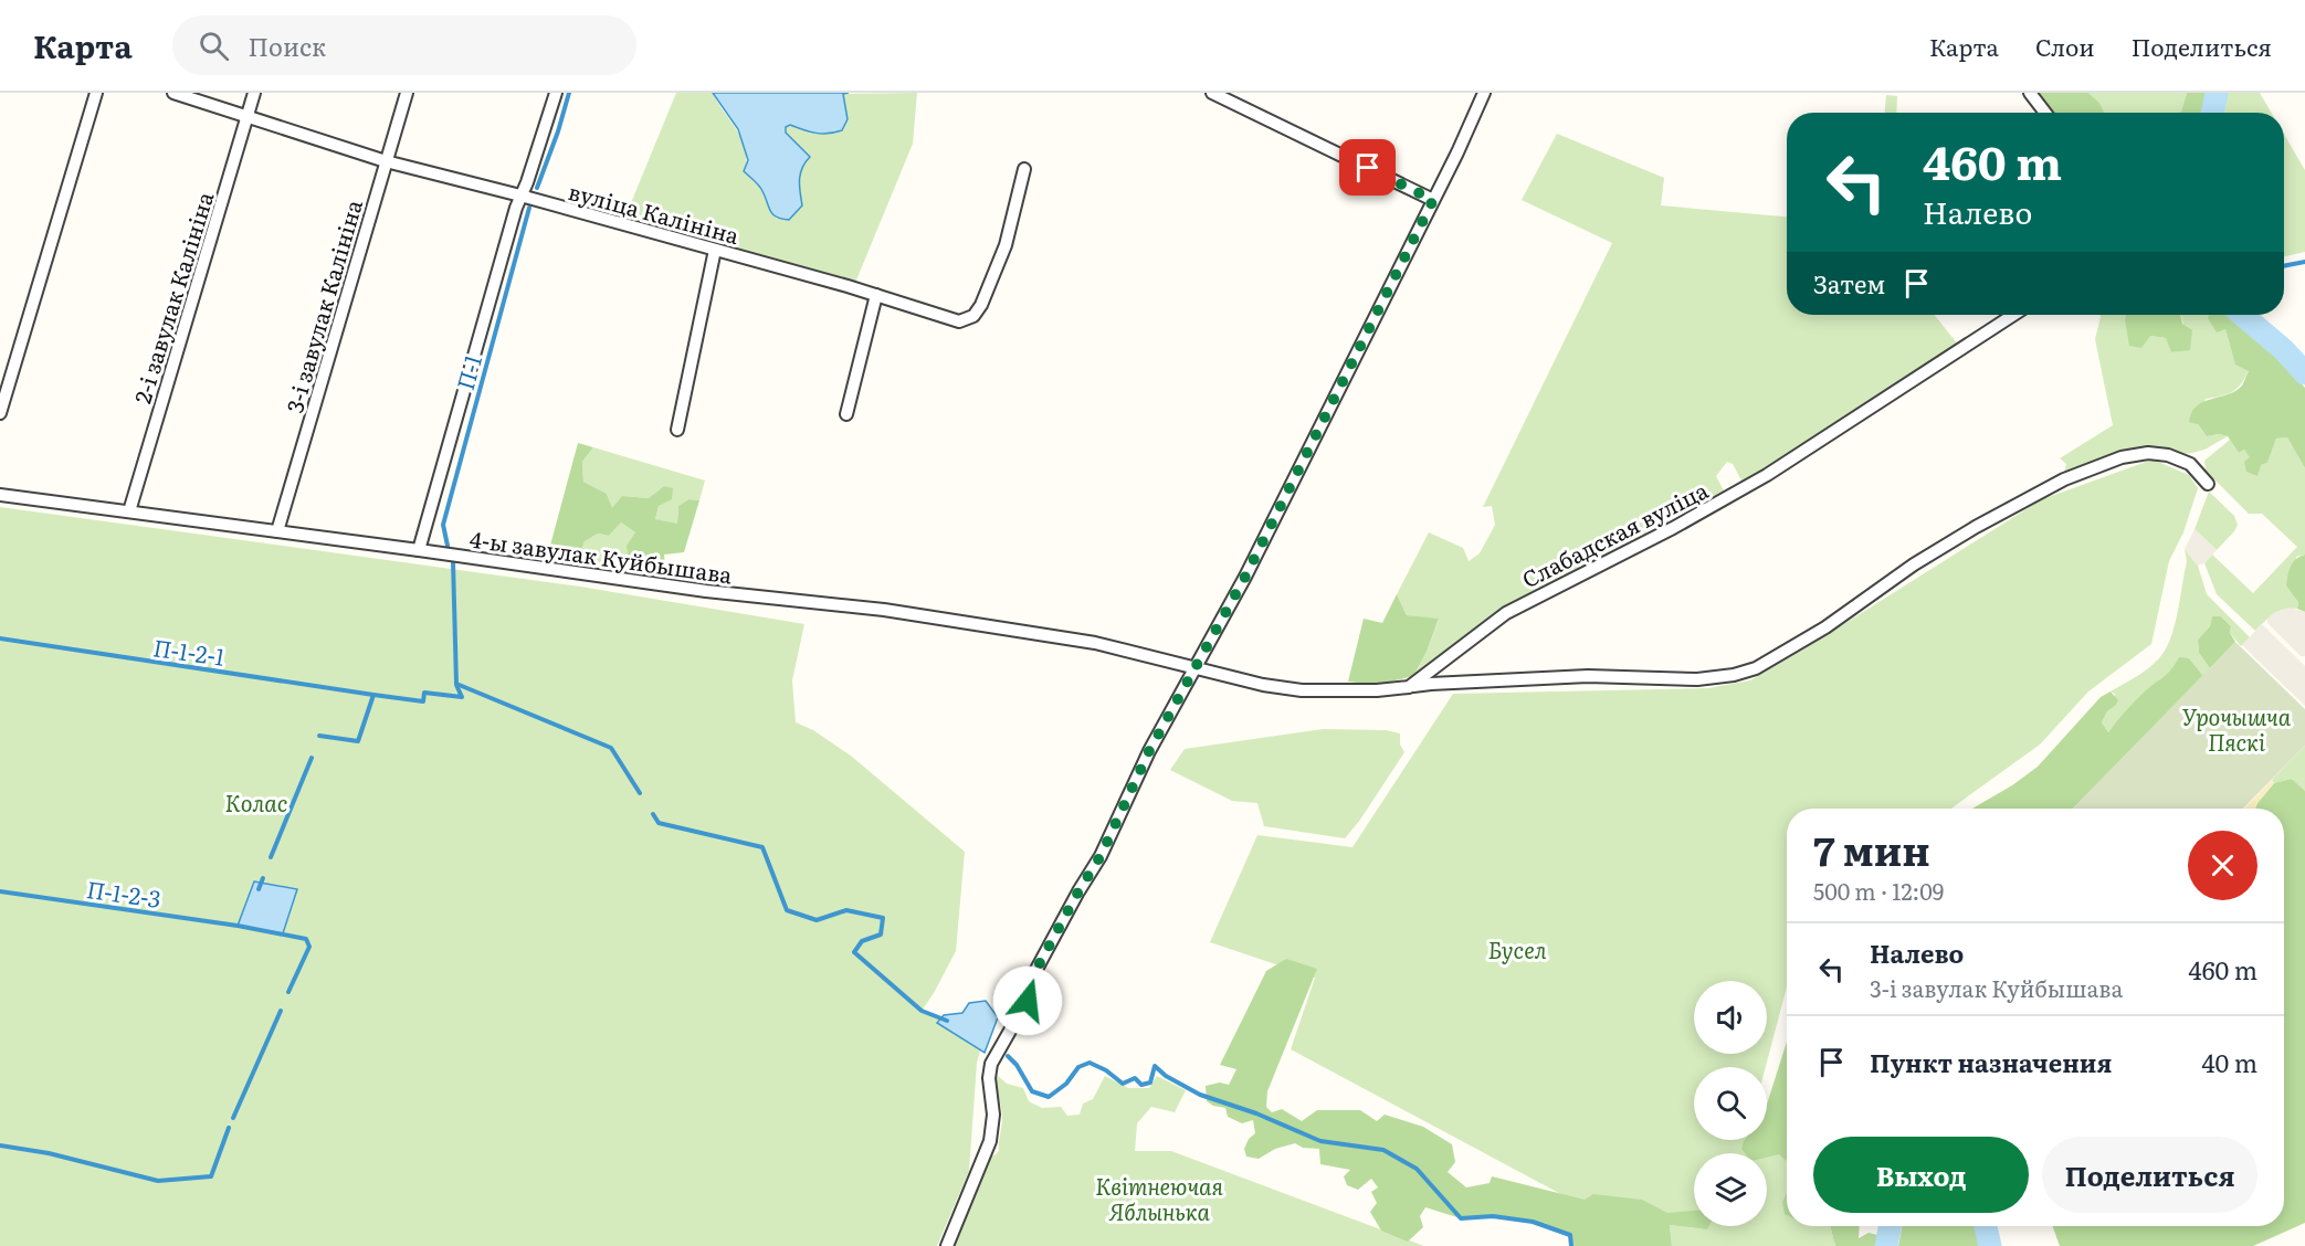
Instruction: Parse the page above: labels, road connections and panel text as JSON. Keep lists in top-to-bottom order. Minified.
{"streets":{"street":["вуліца Калініна","2-і завулак Калініна","3-і завулак Калініна","Слабадская вуліца","4-ы завулак Куйбышава"]},"crossings":[["вуліца Калініна","2-і завулак Калініна"],["вуліца Калініна","3-і завулак Калініна"],["2-і завулак Калініна","4-ы завулак Куйбышава"],["3-і завулак Калініна","4-ы завулак Куйбышава"],["Слабадская вуліца","4-ы завулак Куйбышава"]],"water":["П-1","П-1-2-1","П-1-2-3"],"parks":["Урочышча Пяскі","Колас","Бусел","Квітнеючая Яблынька"],"page":{"header":"Карта","search":"Поиск","nav":["Карта","Слои","Поделиться"],"turn":["460 m","Налево"],"then":"Затем","heading":["7 мин","500 m · 12:09"],"list":[{"name":"Налево","note":"3-і завулак Куйбышава","value":"460 m"},{"name":"Пункт назначения","value":"40 m"}],"buttons":["Выход","Поделиться"]}}
